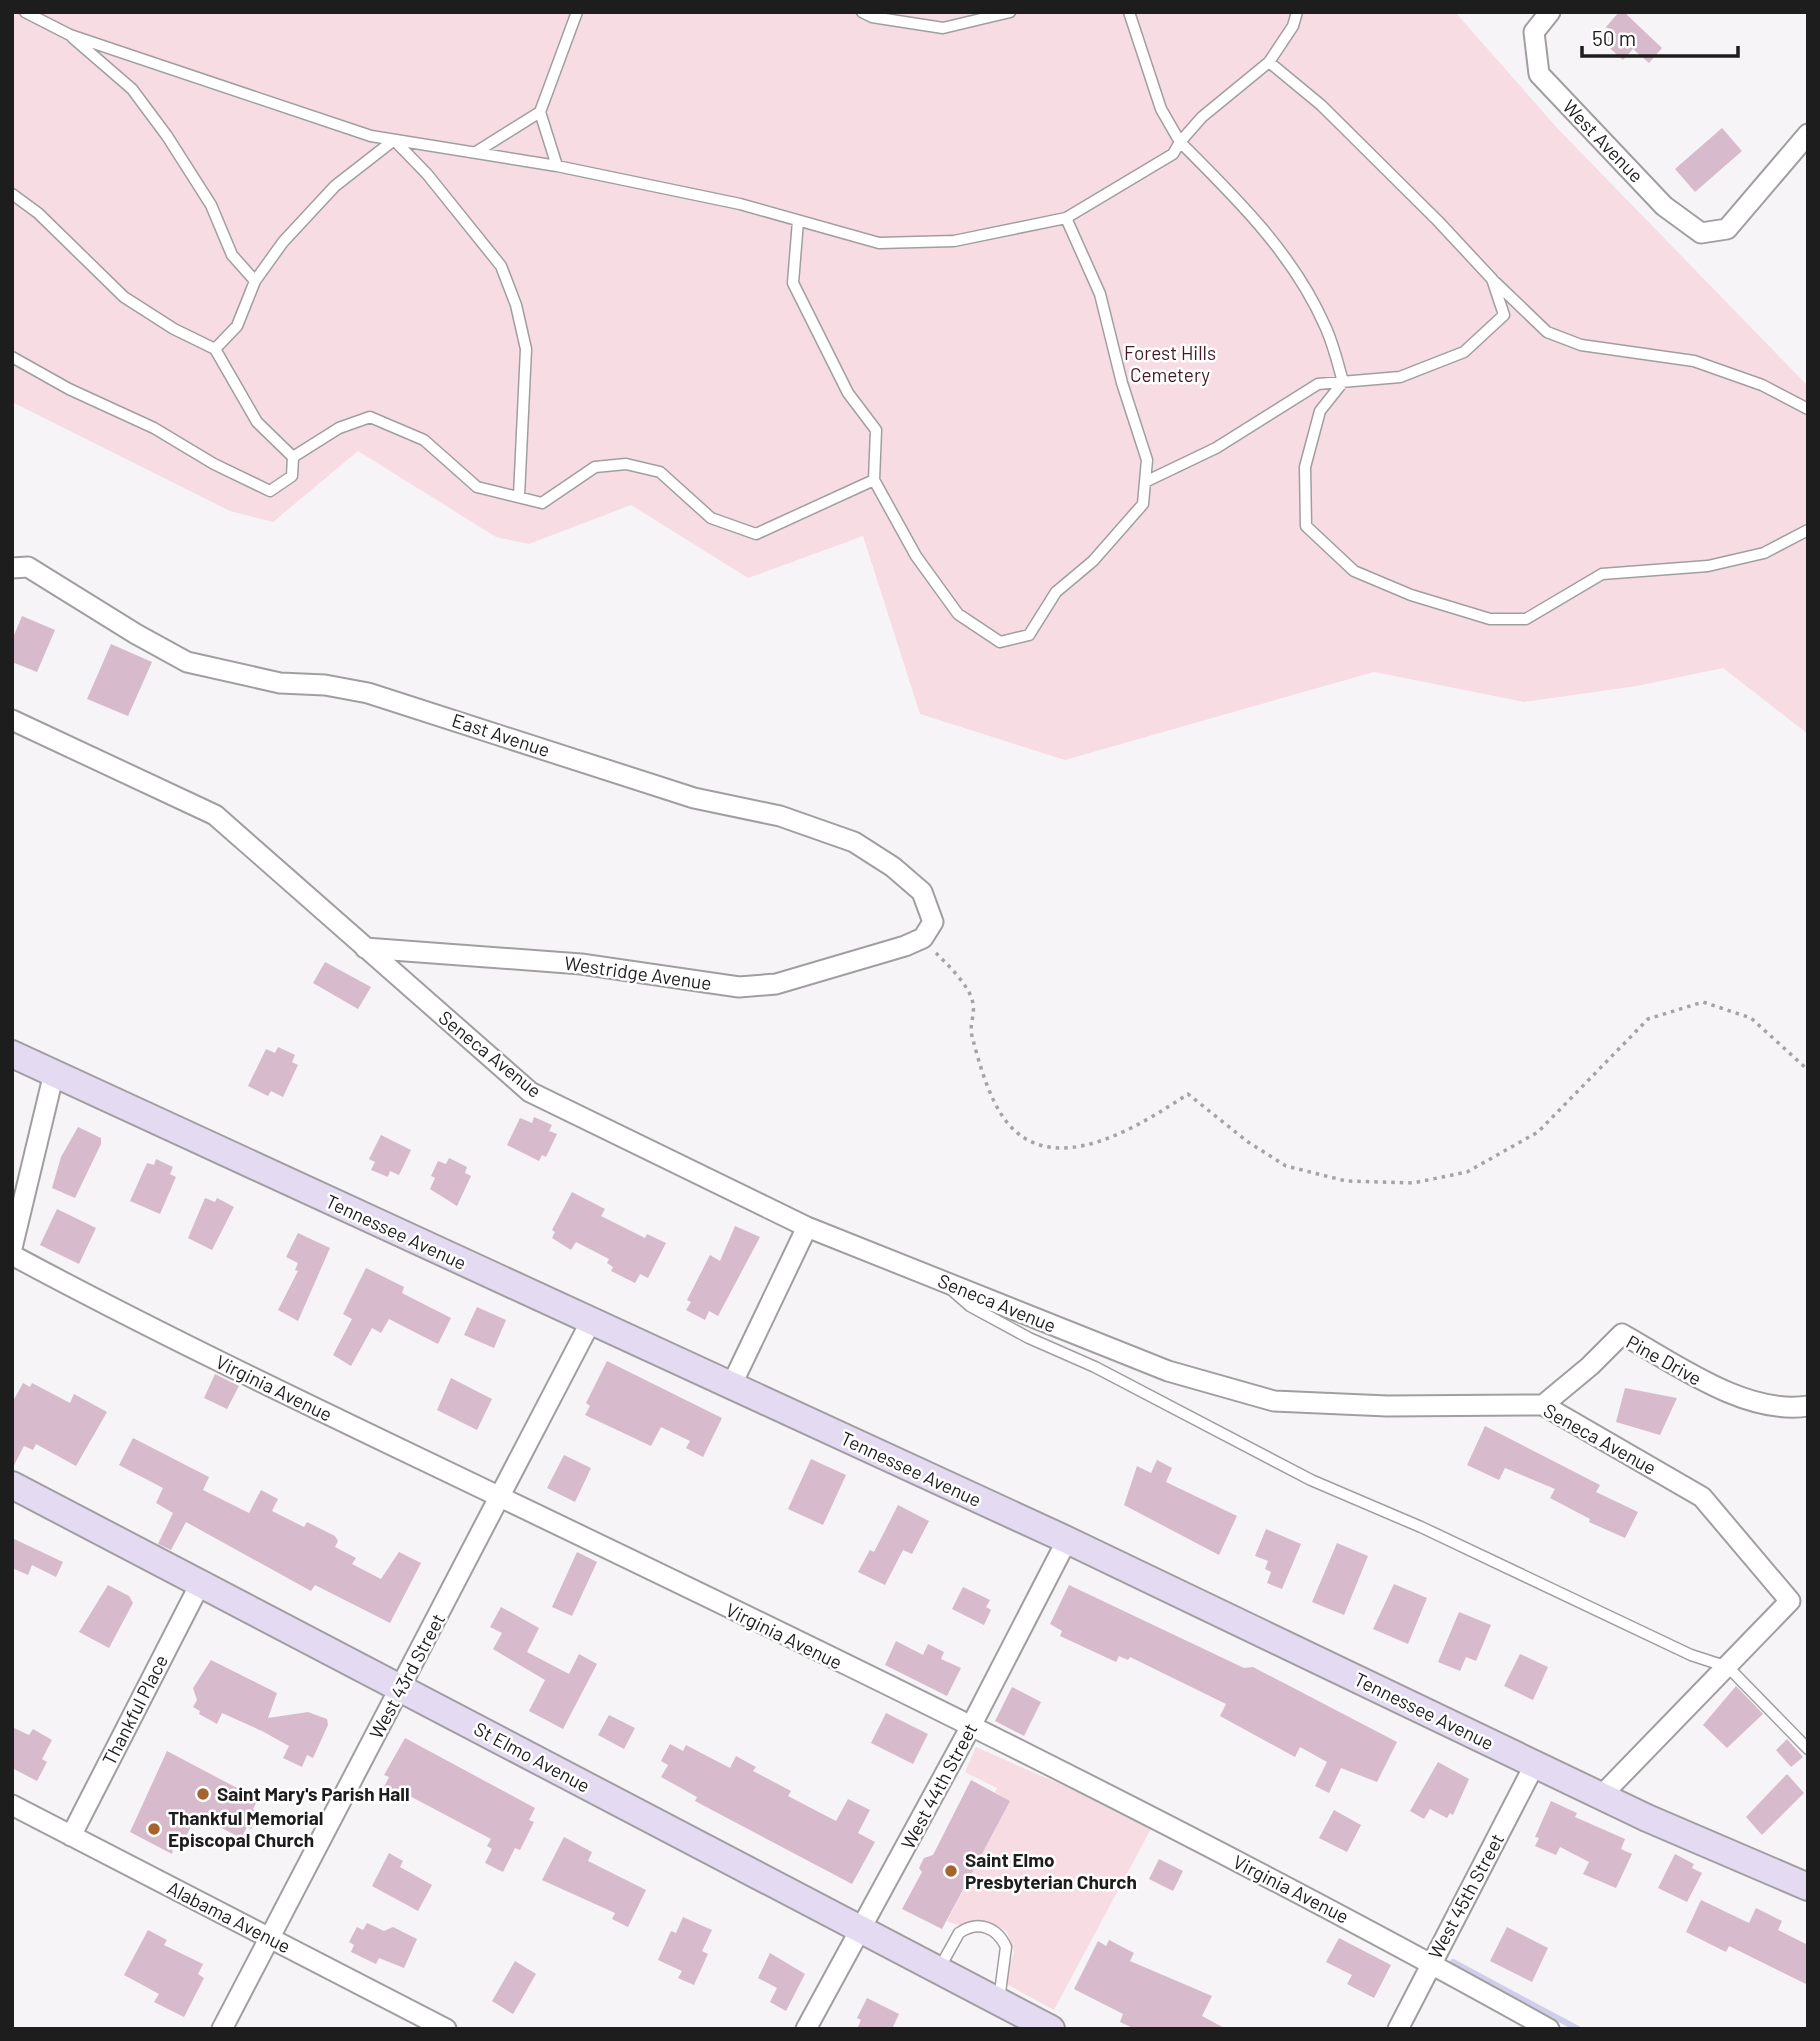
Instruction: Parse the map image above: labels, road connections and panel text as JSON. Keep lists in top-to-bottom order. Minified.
{"streets":{"street":["West Avenue","East Avenue","Westridge Avenue","Seneca Avenue","Tennessee Avenue","Pine Drive","Virginia Avenue","West 43rd Street","Thankful Place","St Elmo Avenue","West 44th Street","West 45th Street","Alabama Avenue"]},"crossings":[["East Avenue","Westridge Avenue"],["Westridge Avenue","Seneca Avenue"],["Seneca Avenue","Tennessee Avenue"],["Seneca Avenue","Pine Drive"],["Tennessee Avenue","West 43rd Street"],["Tennessee Avenue","West 44th Street"],["Tennessee Avenue","West 45th Street"],["Virginia Avenue","West 43rd Street"],["Virginia Avenue","West 44th Street"],["Virginia Avenue","West 45th Street"],["West 43rd Street","St Elmo Avenue"],["West 43rd Street","Alabama Avenue"],["Thankful Place","St Elmo Avenue"],["Thankful Place","Alabama Avenue"],["St Elmo Avenue","West 44th Street"]],"parks":["Forest Hills Cemetery"],"places":["Saint Mary's Parish Hall","Thankful Memorial Episcopal Church","Saint Elmo Presbyterian Church"],"scale_bar":"50 m"}
